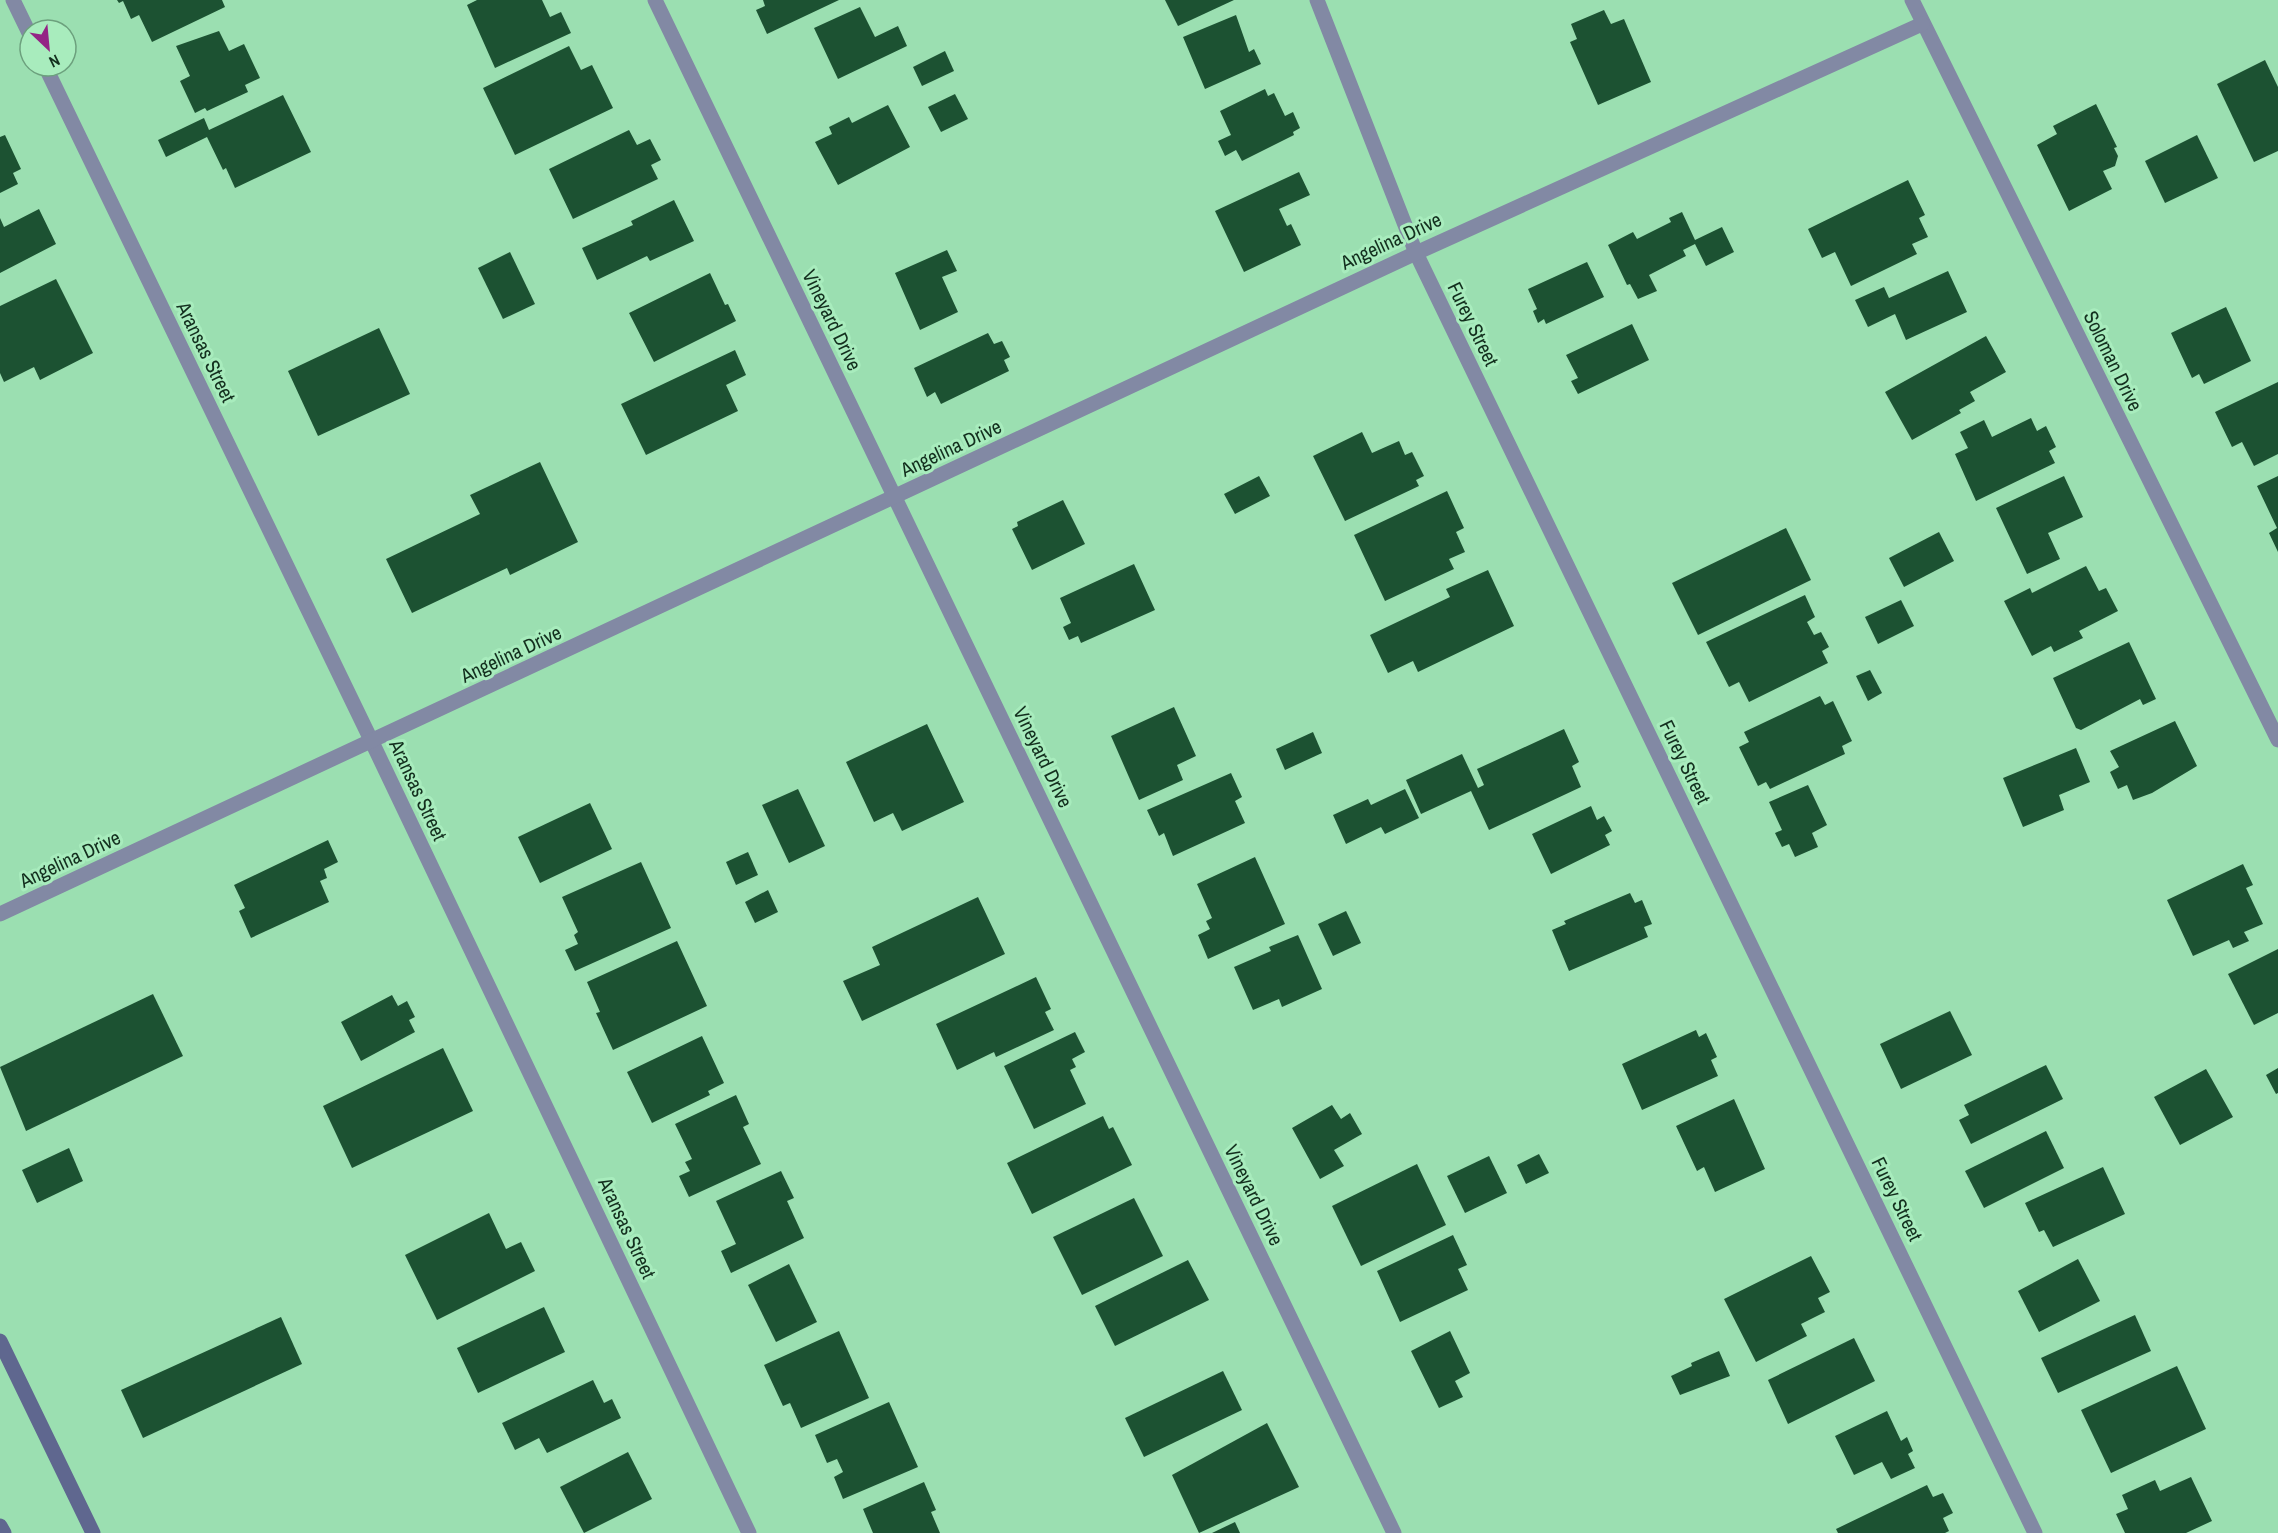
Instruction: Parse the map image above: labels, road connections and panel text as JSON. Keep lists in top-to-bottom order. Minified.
{"streets":{"street":["Angelina Drive","Vineyard Drive","Furey Street","Aransas Street","Soloman Drive"]},"crossings":[["Angelina Drive","Vineyard Drive"],["Angelina Drive","Furey Street"],["Angelina Drive","Aransas Street"],["Angelina Drive","Soloman Drive"]],"north":"bottom right"}
